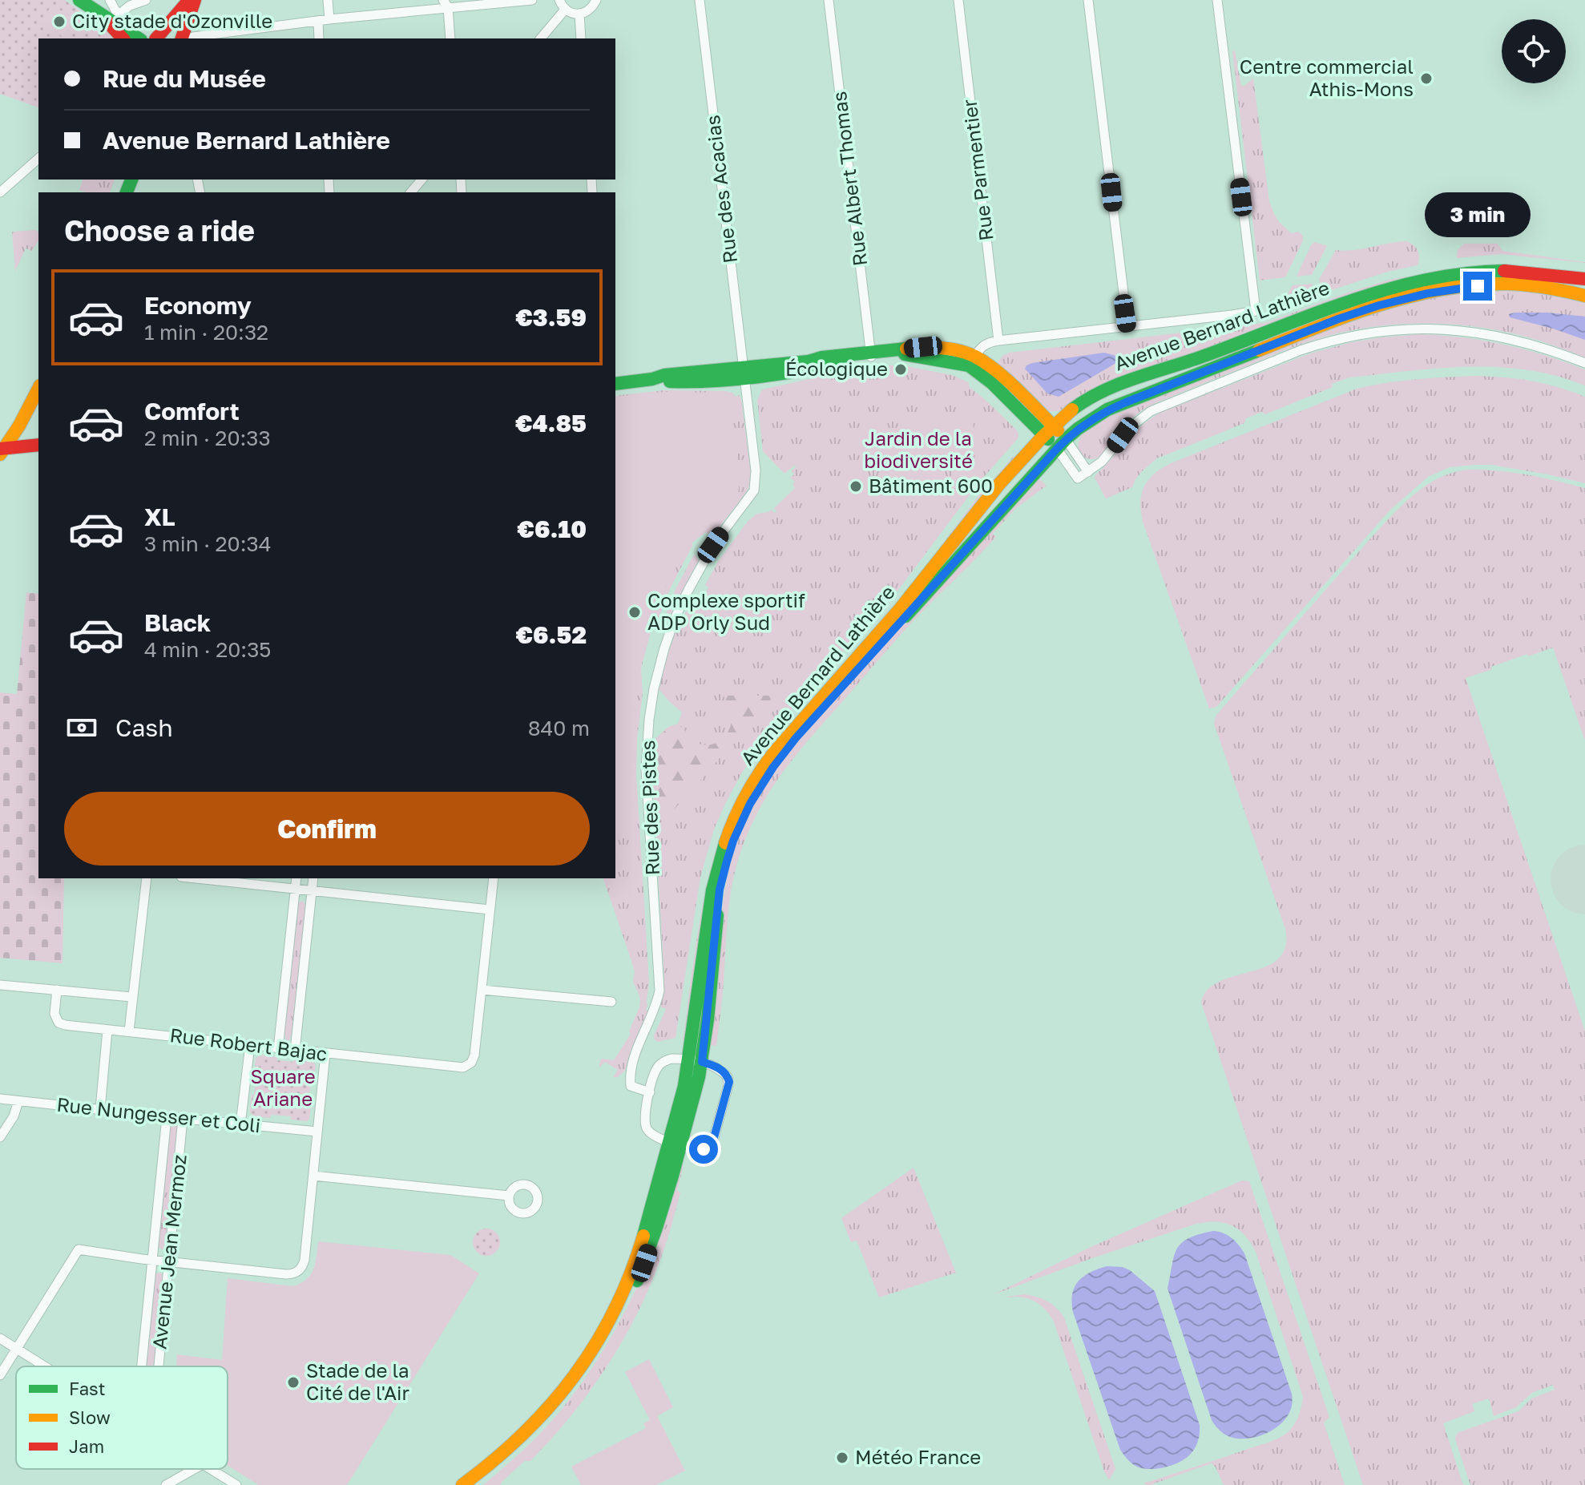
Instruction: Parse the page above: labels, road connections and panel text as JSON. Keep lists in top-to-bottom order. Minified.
{"streets":{"main road":["Avenue Bernard Lathière"],"street":["Rue Parmentier","Rue Albert Thomas","Rue des Acacias","Rue des Pistes","Rue Robert Bajac","Rue Nungesser et Coli","Avenue Jean Mermoz"]},"crossings":[["Rue des Acacias","Rue des Pistes"],["Rue Nungesser et Coli","Avenue Jean Mermoz"]],"parks":["Jardin de la biodiversité","Square Ariane"],"places":["City stade d'Ozonville","Centre commercial Athis-Mons","Écologique","Bâtiment 600","Complexe sportif ADP Orly Sud","Stade de la Cité de l'Air","Météo France"],"legend":["Fast","Slow","Jam"],"page":{"banner":["Rue du Musée","Avenue Bernard Lathière"],"bubble":"3 min","heading":"Choose a ride","list":[{"name":"Economy","note":"1 min · 20:32","value":"€3.59"},{"name":"Comfort","note":"2 min · 20:33","value":"€4.85"},{"name":"XL","note":"3 min · 20:34","value":"€6.10"},{"name":"Black","note":"4 min · 20:35","value":"€6.52"}],"pay":["Cash","840 m"],"buttons":"Confirm"}}
